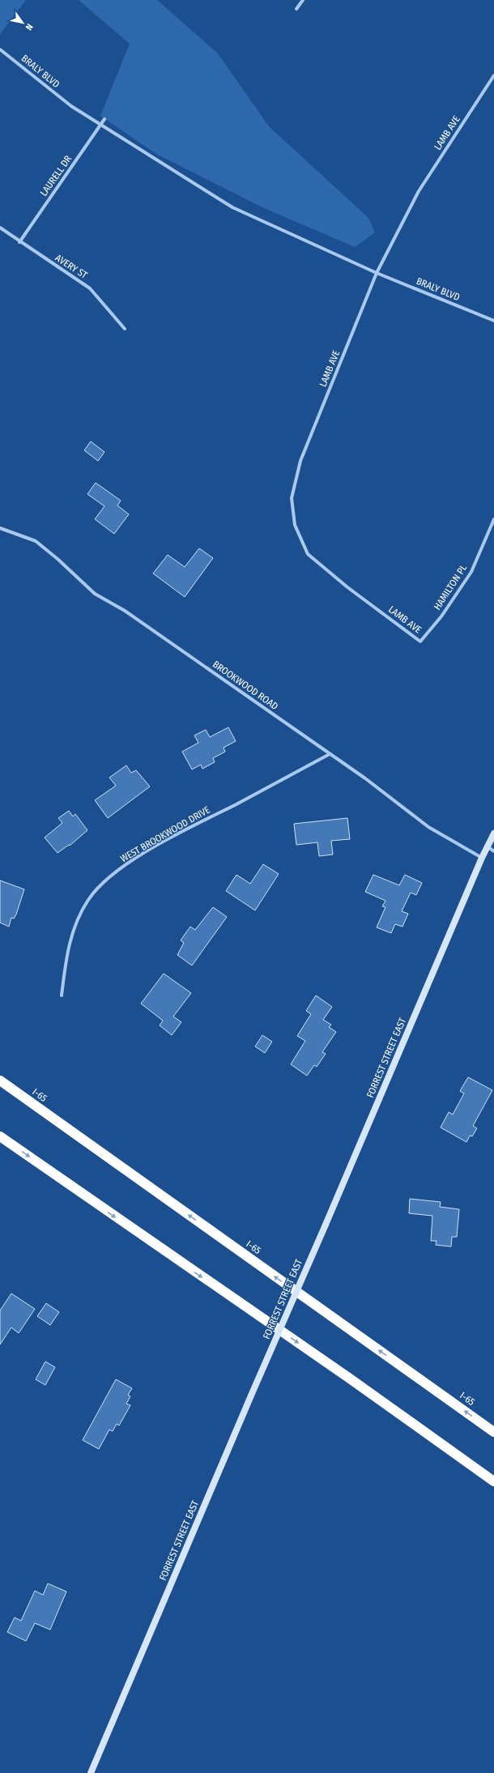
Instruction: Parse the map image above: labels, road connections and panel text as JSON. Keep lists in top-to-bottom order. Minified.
{"streets":{"highway":["I-65"],"street":["BRALY BLVD","LAMB AVE","LAURELL DR","AVERY ST","HAMILTON PL","BROOKWOOD ROAD","WEST BROOKWOOD DRIVE","FORREST STREET EAST"]},"crossings":[["BRALY BLVD","LAMB AVE"],["BRALY BLVD","LAURELL DR"],["LAMB AVE","HAMILTON PL"],["LAURELL DR","AVERY ST"],["BROOKWOOD ROAD","WEST BROOKWOOD DRIVE"],["BROOKWOOD ROAD","FORREST STREET EAST"]],"north":"bottom right"}
